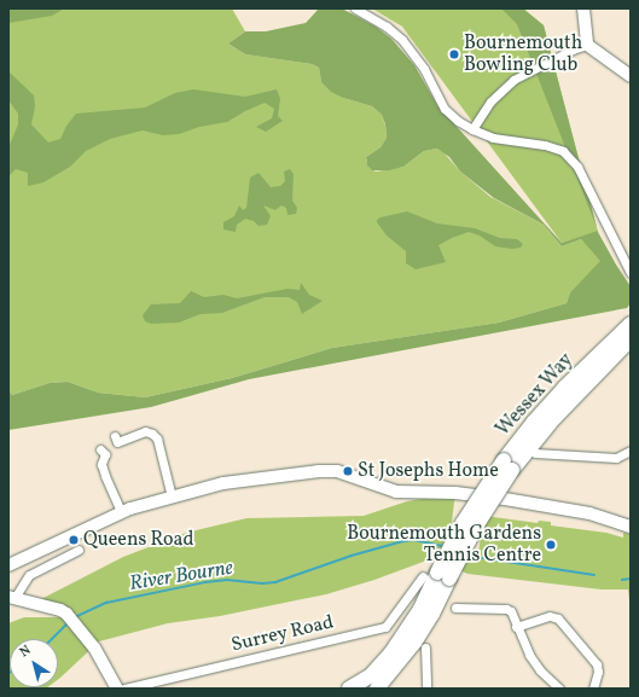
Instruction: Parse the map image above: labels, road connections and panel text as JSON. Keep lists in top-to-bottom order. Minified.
{"streets":{"highway":["Wessex Way"],"street":["Surrey Road"]},"crossings":[["Wessex Way","Surrey Road"]],"water":["River Bourne"],"places":["Bournemouth Bowling Club","St Josephs Home","Queens Road","Bournemouth Gardens Tennis Centre"],"north":"top left"}
